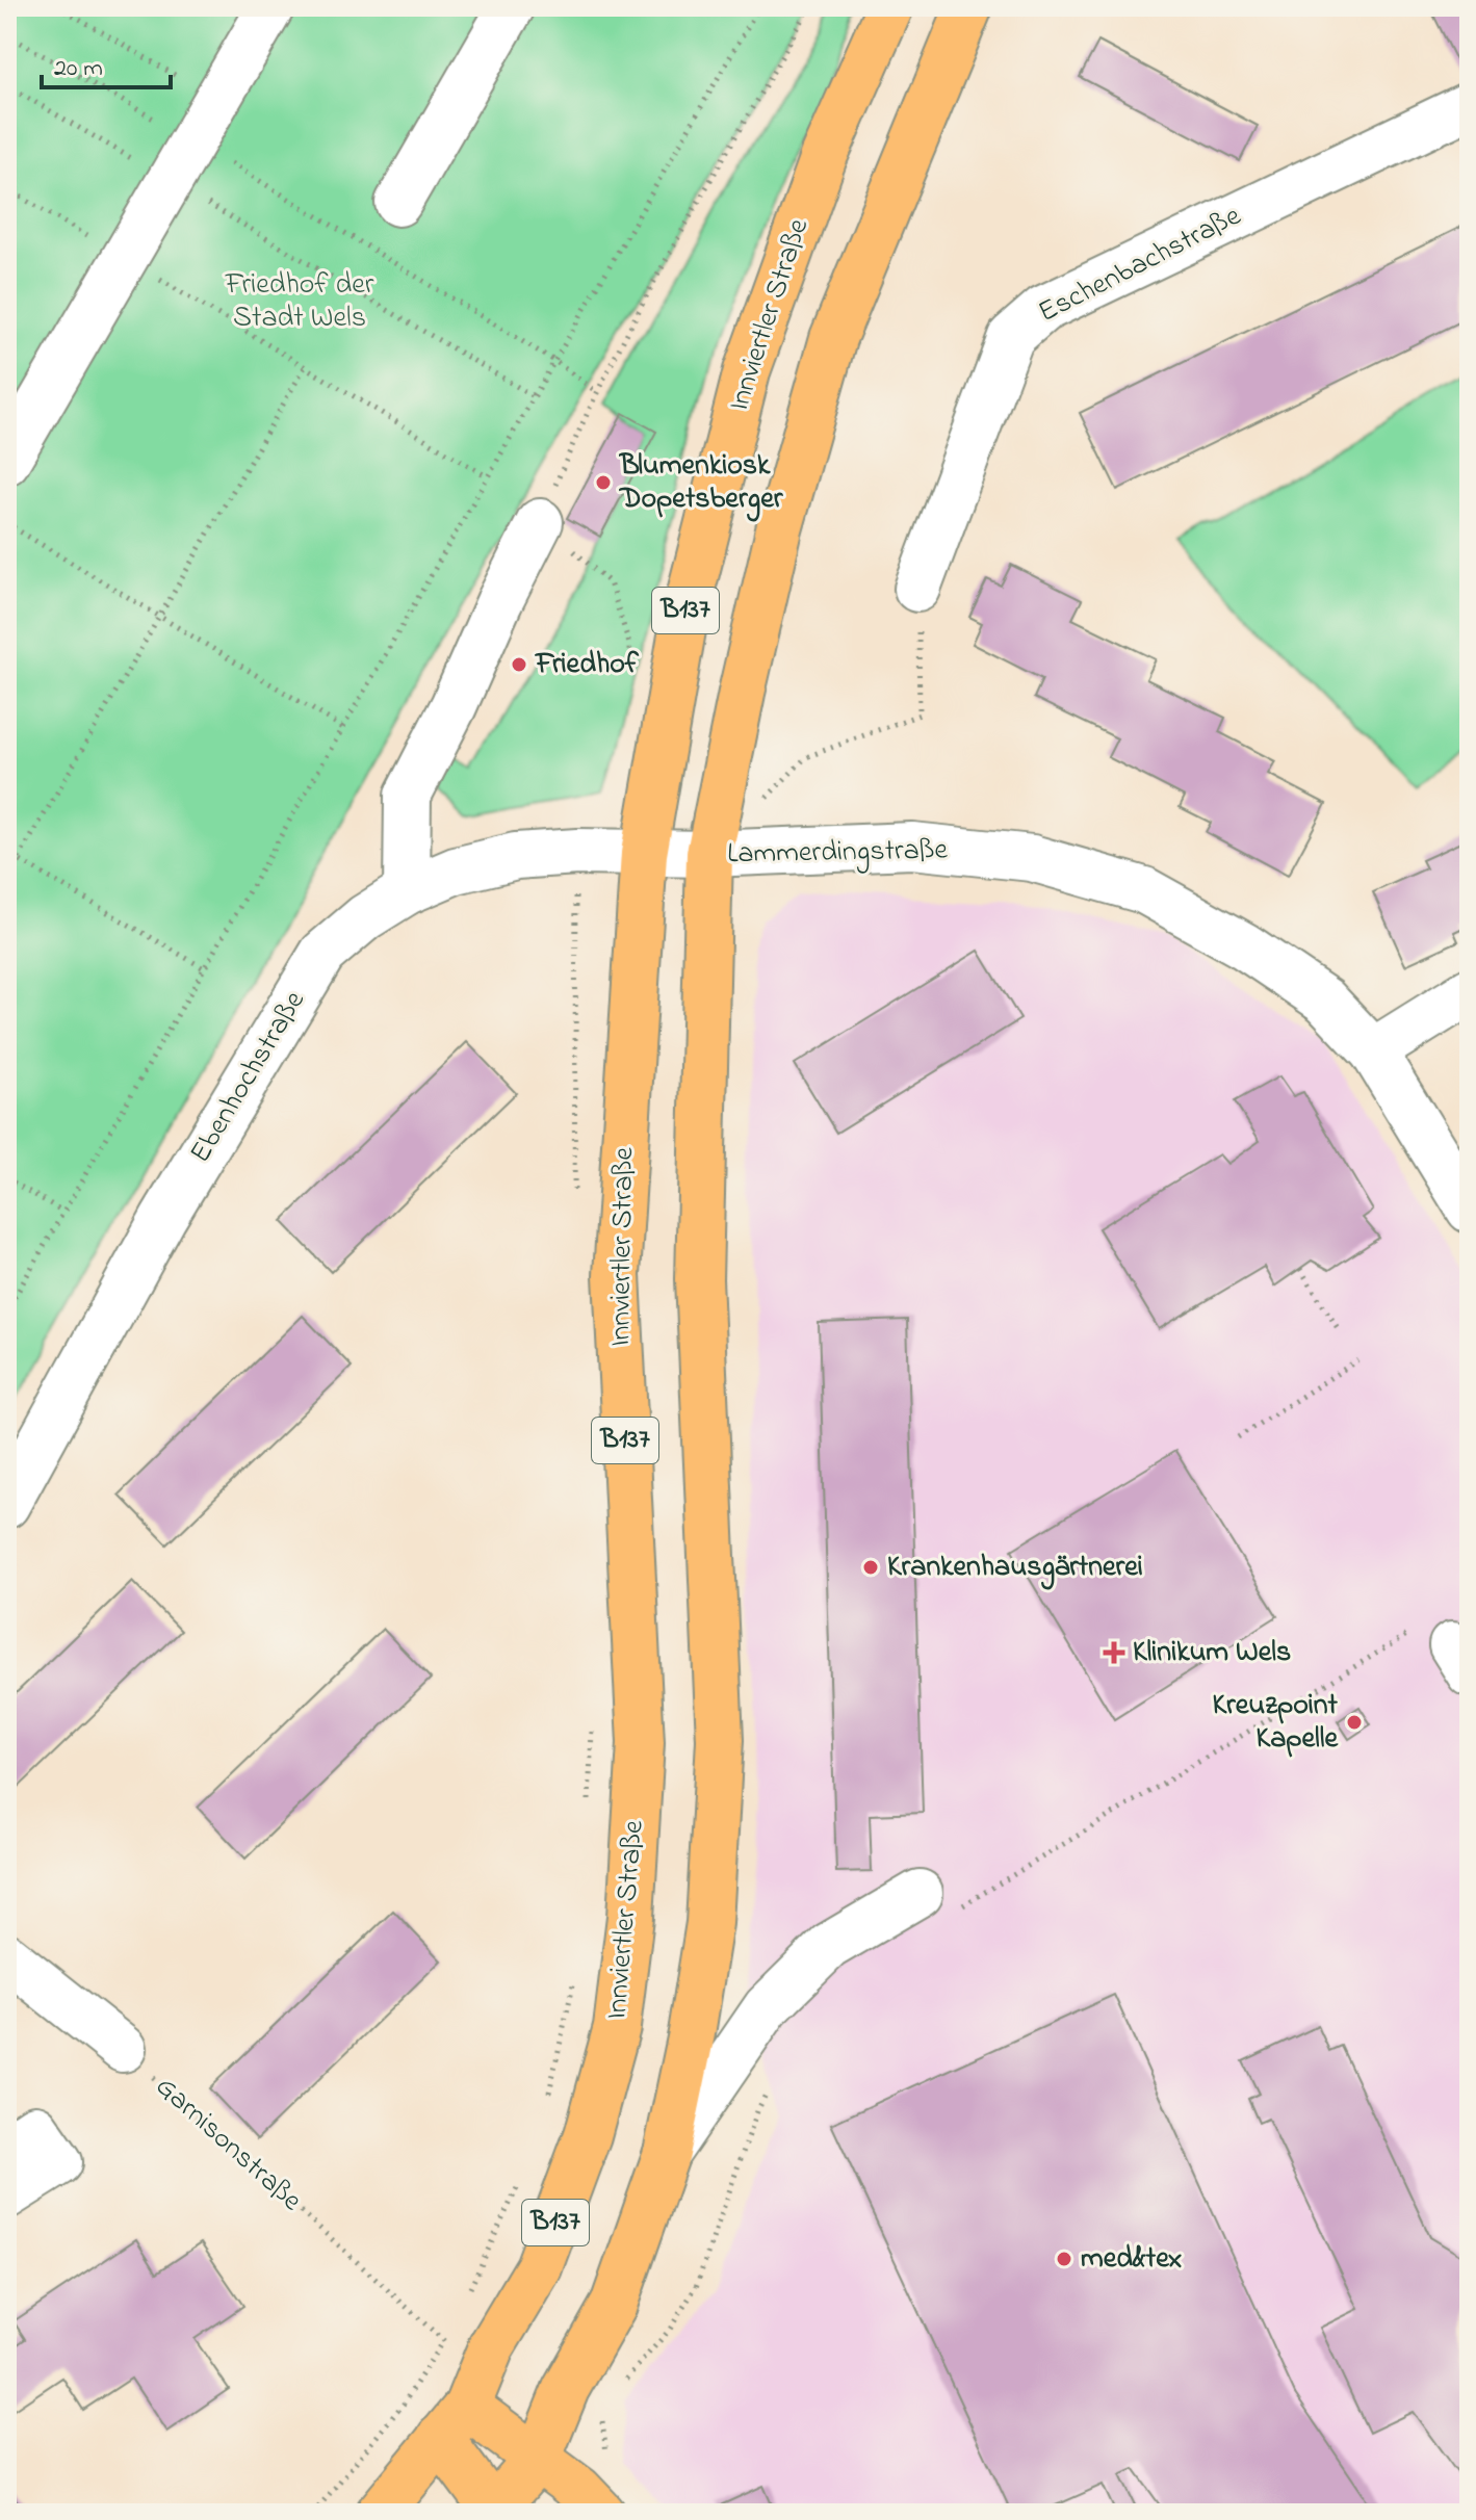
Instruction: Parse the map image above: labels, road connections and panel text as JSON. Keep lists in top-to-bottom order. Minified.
{"streets":{"main road":["Innviertler Straße","B137"],"street":["Eschenbachstraße","Lammerdingstraße","Ebenhochstraße"],"path":["Garnisonstraße"]},"crossings":[["Innviertler Straße","Lammerdingstraße"],["Innviertler Straße","Ebenhochstraße"],["B137","Lammerdingstraße"],["Lammerdingstraße","Ebenhochstraße"]],"parks":["Friedhof der Stadt Wels"],"places":{"other":["Blumenkiosk Dopetsberger","Friedhof","Krankenhausgärtnerei","Kreuzpoint Kapelle","med&tex"],"health":["Klinikum Wels"]},"scale_bar":"20 m"}
